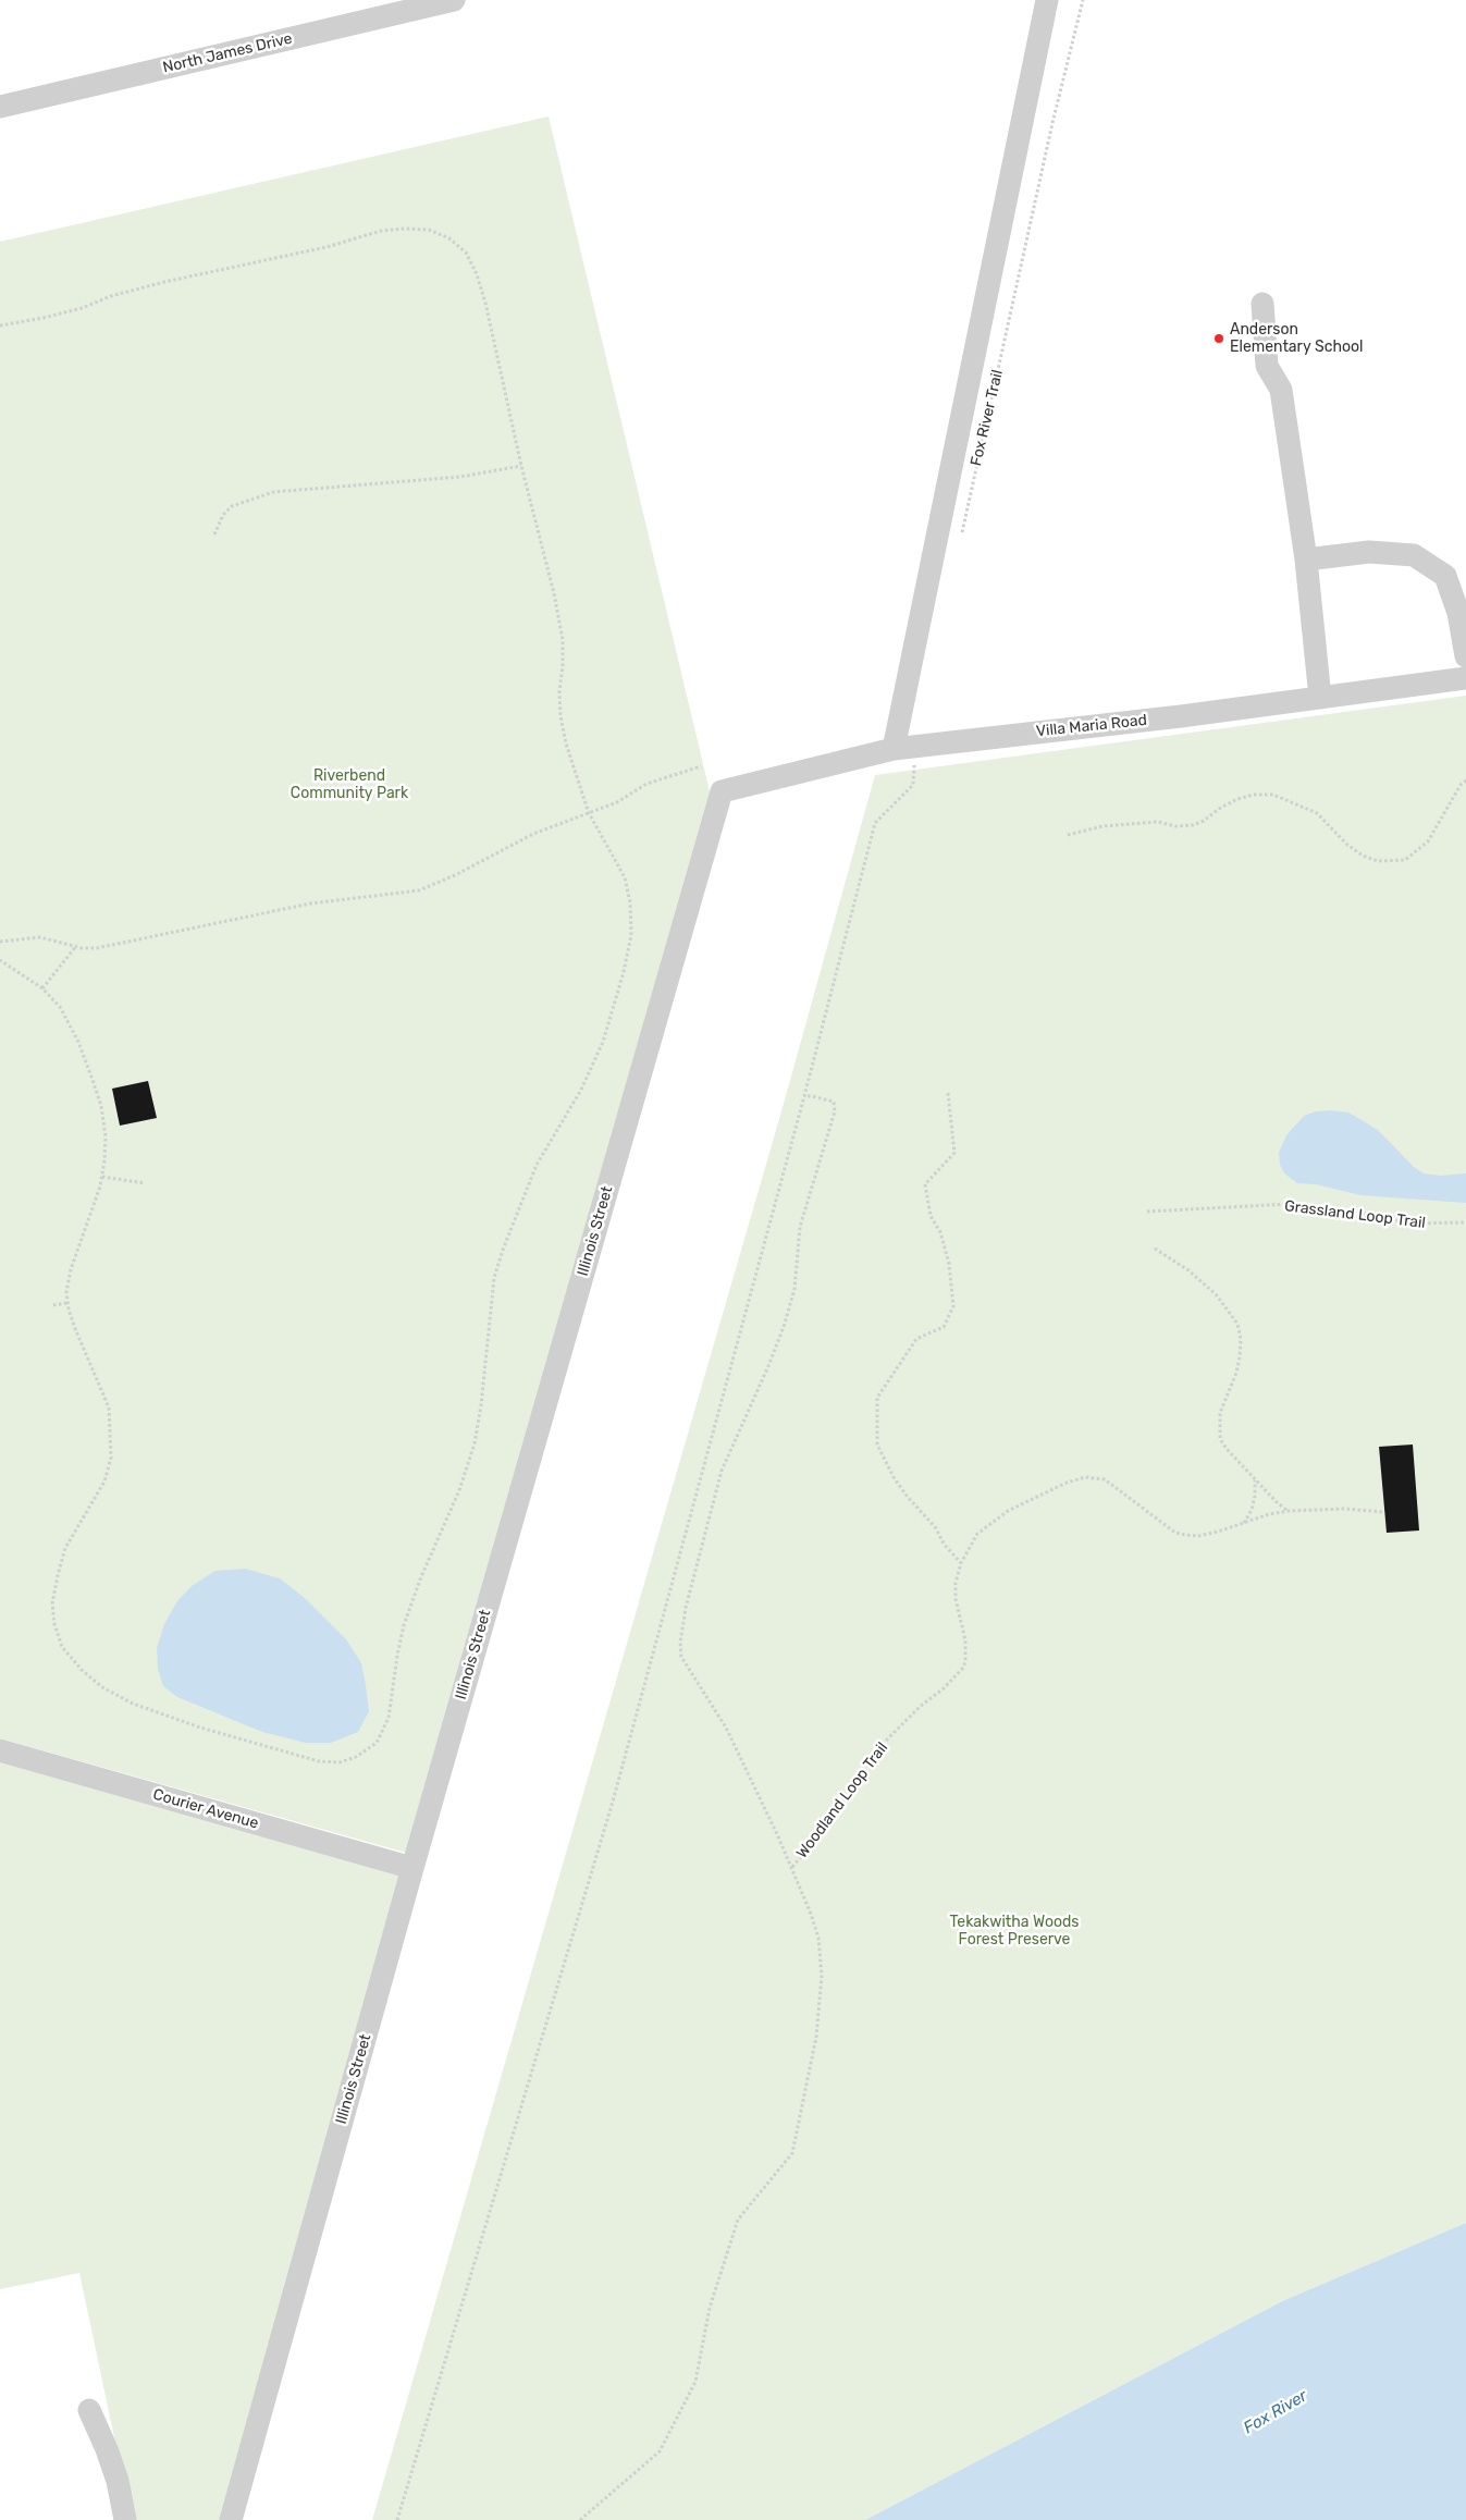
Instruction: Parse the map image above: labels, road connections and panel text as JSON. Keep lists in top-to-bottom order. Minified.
{"streets":{"street":["North James Drive","Villa Maria Road","Illinois Street","Courier Avenue"],"path":["Fox River Trail","Grassland Loop Trail","Woodland Loop Trail"]},"crossings":[["Villa Maria Road","Illinois Street"],["Illinois Street","Courier Avenue"]],"water":["Fox River"],"parks":["Riverbend Community Park","Tekakwitha Woods Forest Preserve"],"places":["Anderson Elementary School"]}
